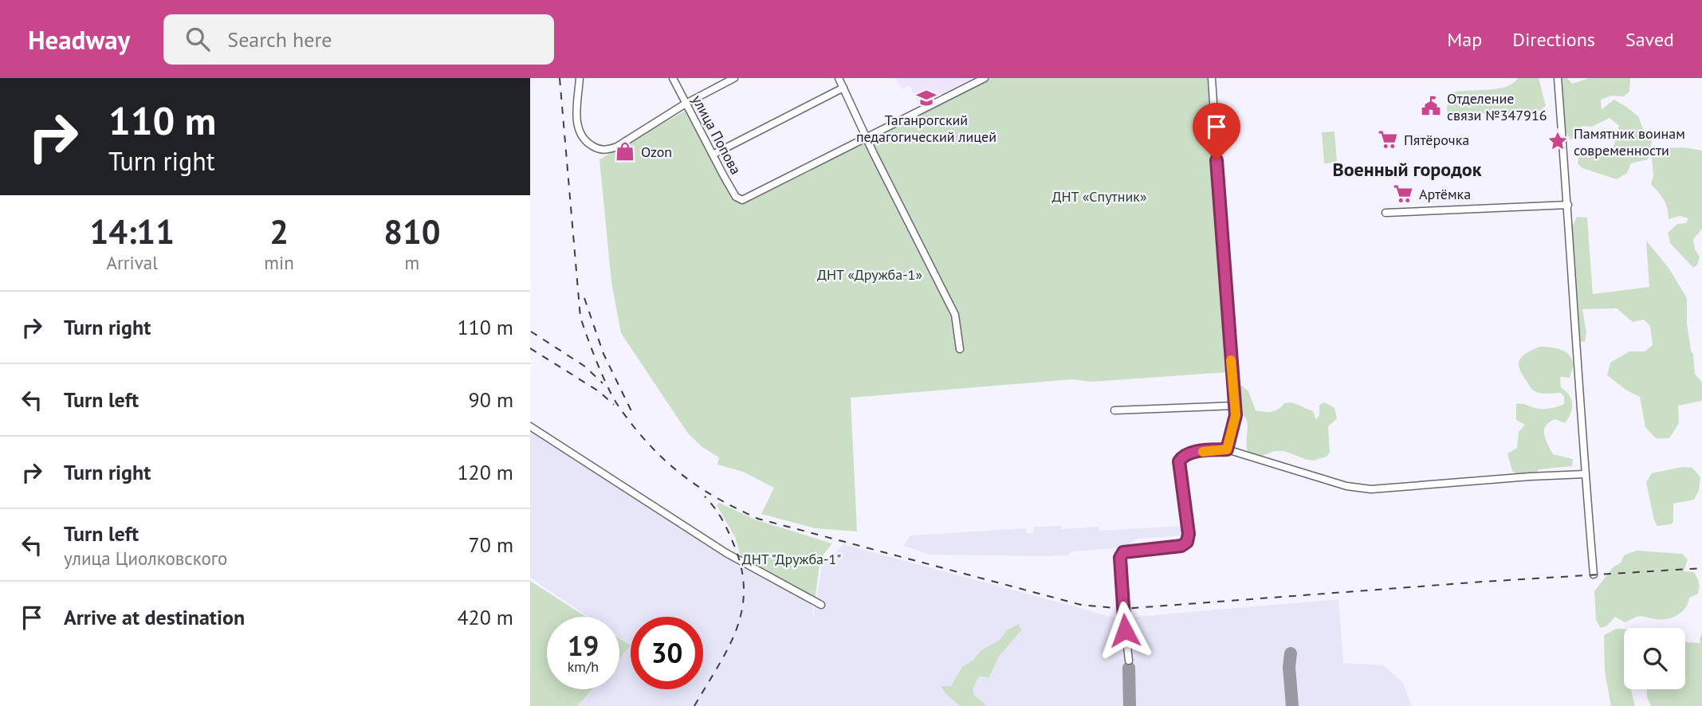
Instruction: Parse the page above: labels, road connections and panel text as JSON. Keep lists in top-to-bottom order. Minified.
{"streets":{"street":["улица Попова"]},"districts":["Военный городок"],"parks":["ДНТ «Спутник»","ДНТ «Дружба-1»","ДНТ \"Дружба-1\""],"places":{"school or university":["Таганрогский педагогический лицей"],"public building":["Отделение связи №347916"],"supermarket":["Пятёрочка","Артёмка"],"place":["Памятник воинам современности"],"shop":["Ozon"]},"page":{"header":"Headway","search":"Search here","nav":["Map","Directions","Saved"],"turn":["110 m","Turn right"],"eta":["14:11","Arrival","2","min","810","m"],"list":[{"name":"Turn right","value":"110 m"},{"name":"Turn left","value":"90 m"},{"name":"Turn right","value":"120 m"},{"name":"Turn left","note":"улица Циолковского","value":"70 m"},{"name":"Arrive at destination","value":"420 m"}],"speed":"19 km/h","limit":"30"}}
